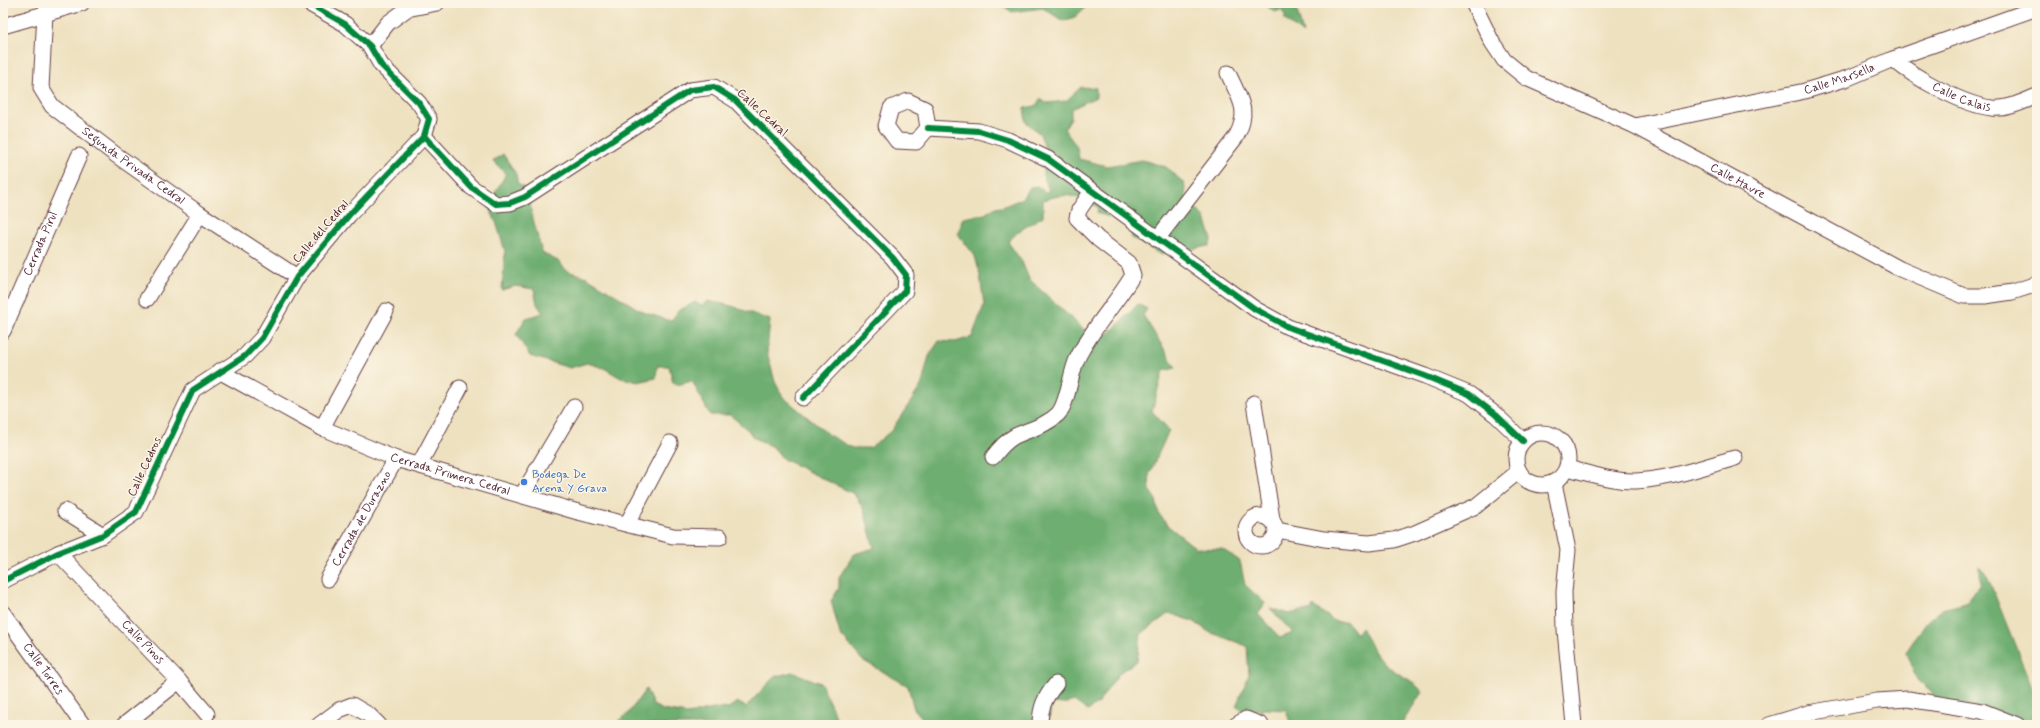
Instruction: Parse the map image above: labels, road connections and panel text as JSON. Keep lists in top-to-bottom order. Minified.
{"streets":{"street":["Calle Marsella","Calle Calais","Calle Cedral","Segunda Privada Cedral","Calle Havre","Calle del Cedral","Cerrada Pirul","Calle Cedros","Cerrada Primera Cedral","Cerrada de Durazno","Calle Pinos","Calle Torres"]},"crossings":[["Calle Marsella","Calle Calais"],["Calle Marsella","Calle Havre"],["Calle Cedral","Calle del Cedral"],["Segunda Privada Cedral","Calle del Cedral"],["Calle del Cedral","Calle Cedros"],["Calle del Cedral","Cerrada Primera Cedral"],["Calle Cedros","Cerrada Primera Cedral"],["Calle Cedros","Calle Pinos"],["Cerrada Primera Cedral","Cerrada de Durazno"]],"places":["Bodega De Arena Y Grava"]}
